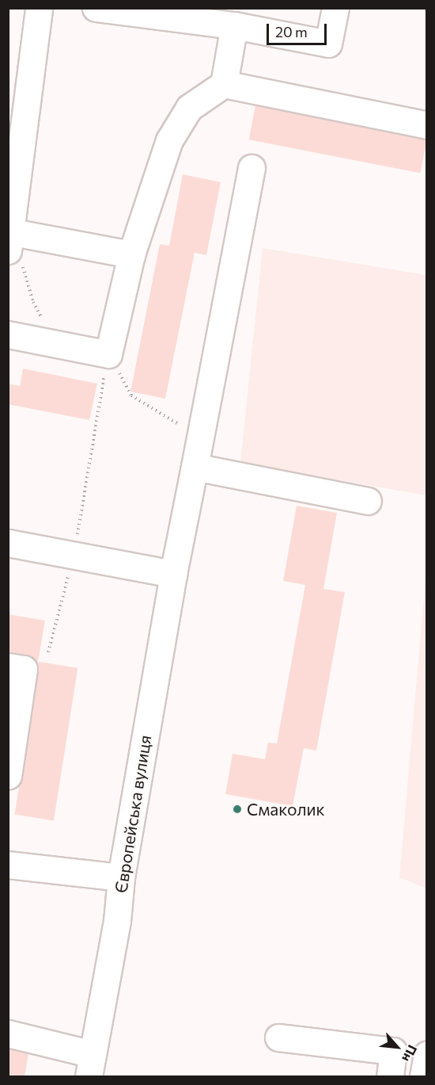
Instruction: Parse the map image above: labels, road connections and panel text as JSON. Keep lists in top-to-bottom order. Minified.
{"streets":{"street":["Європейська вулиця"]},"places":["Смаколик"],"scale_bar":"20 m","north":"bottom right"}
